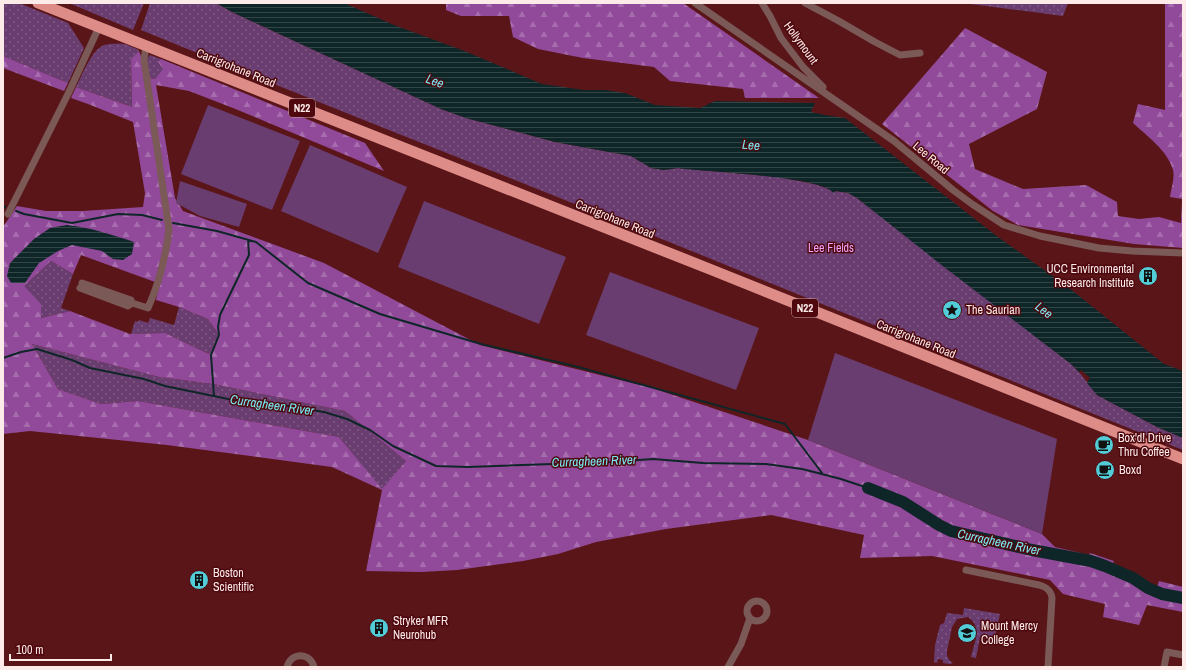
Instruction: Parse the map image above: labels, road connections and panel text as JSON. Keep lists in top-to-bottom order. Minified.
{"streets":{"highway":["Carrigrohane Road","N22"],"street":["Hollymount","Lee Road"]},"crossings":[["Hollymount","Lee Road"]],"water":["Lee","Curragheen River"],"parks":["Lee Fields"],"places":{"building":["UCC Environmental Research Institute","Boston Scientific","Stryker MFR Neurohub"],"place":["The Saurian"],"cafe":["Box'd! Drive Thru Coffee","Boxd"],"school or university":["Mount Mercy College"]},"scale_bar":"100 m"}
